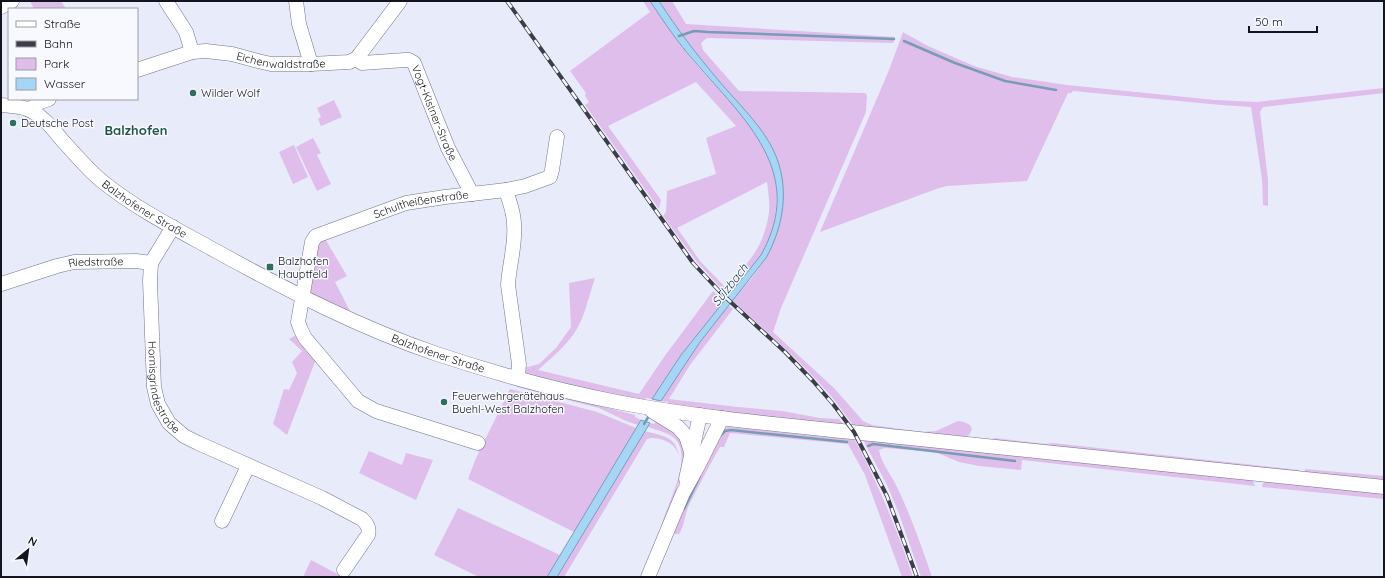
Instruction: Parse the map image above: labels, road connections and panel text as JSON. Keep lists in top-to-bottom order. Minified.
{"streets":{"street":["Eichenwaldstraße","Vogt-Kistner-Straße","Schultheißenstraße","Balzhofener Straße","Riedstraße","Hornisgrindestraße"]},"crossings":[["Eichenwaldstraße","Vogt-Kistner-Straße"],["Vogt-Kistner-Straße","Schultheißenstraße"],["Schultheißenstraße","Balzhofener Straße"],["Riedstraße","Hornisgrindestraße"]],"districts":["Balzhofen"],"water":["Sulzbach"],"places":{"other":["Wilder Wolf","Deutsche Post","Feuerwehrgerätehaus Buehl-West Balzhofen"],"transit":["Balzhofen Hauptfeld"]},"legend":["Straße","Bahn","Park","Wasser"],"scale_bar":"50 m","north":"top right"}
